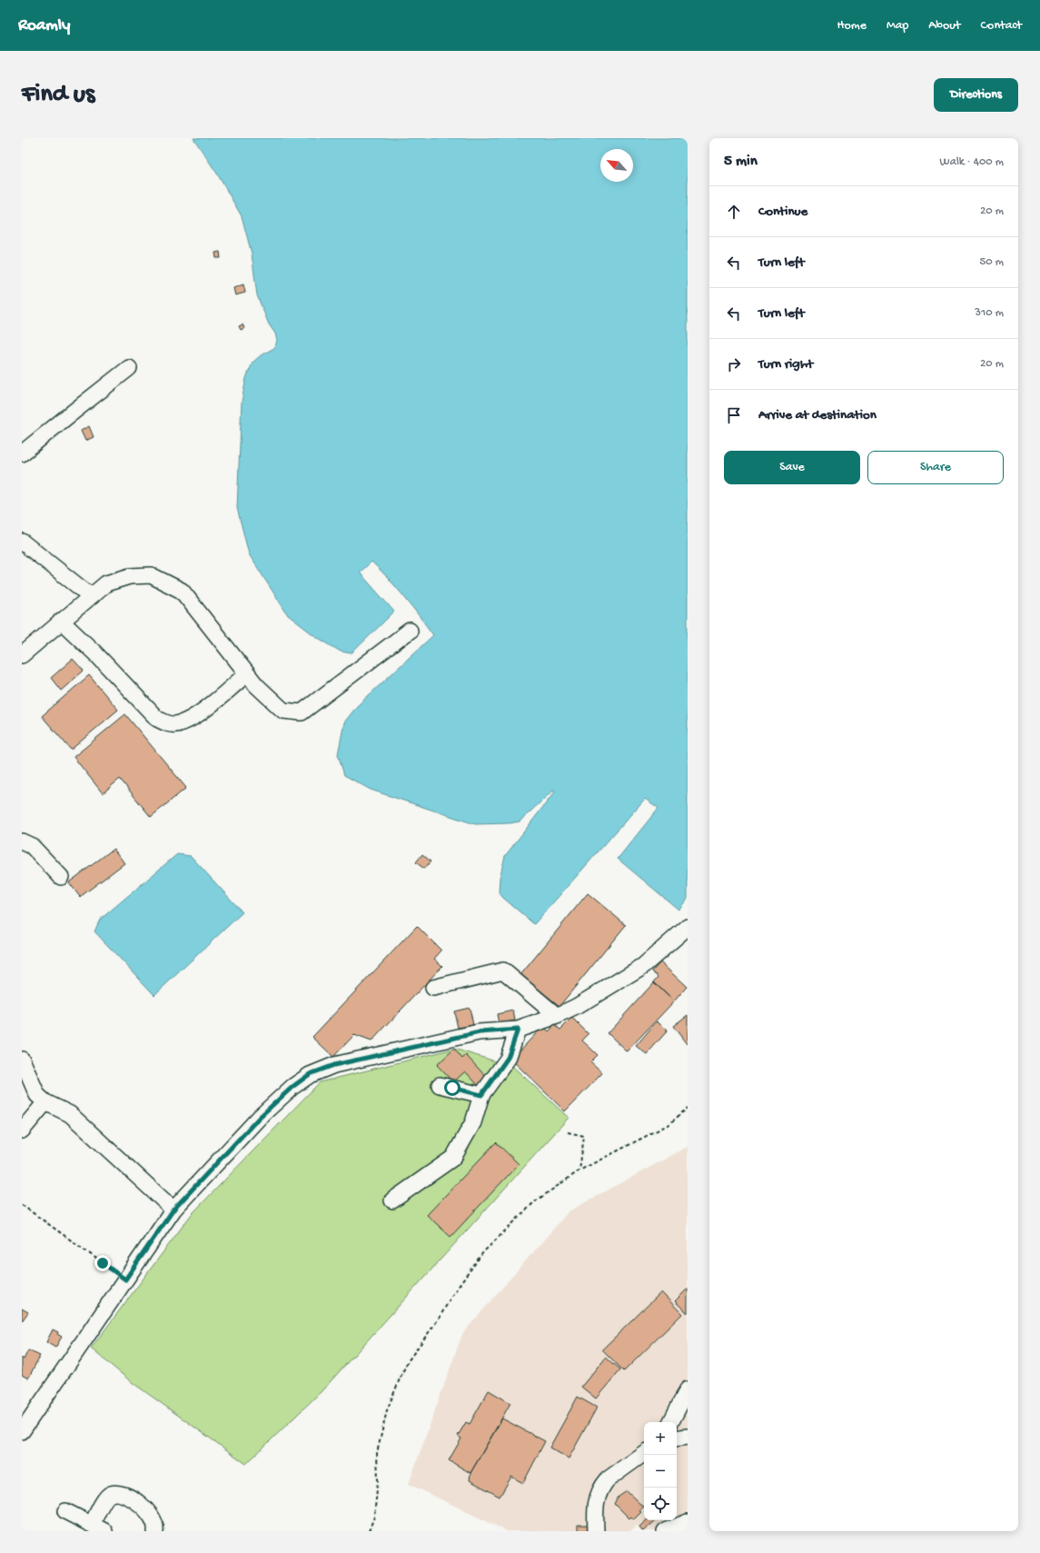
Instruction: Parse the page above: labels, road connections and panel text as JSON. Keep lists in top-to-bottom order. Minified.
{"north":"top left","page":{"header":"Roamly","nav":["Home","Map","About","Contact"],"buttons":["Directions",["Save","Share"]],"title":"Find us","heading":["5 min","Walk · 400 m"],"list":[["Continue","20 m"],["Turn left","50 m"],["Turn left","310 m"],["Turn right","20 m"],"Arrive at destination"],"map_buttons":["+","−"]}}
